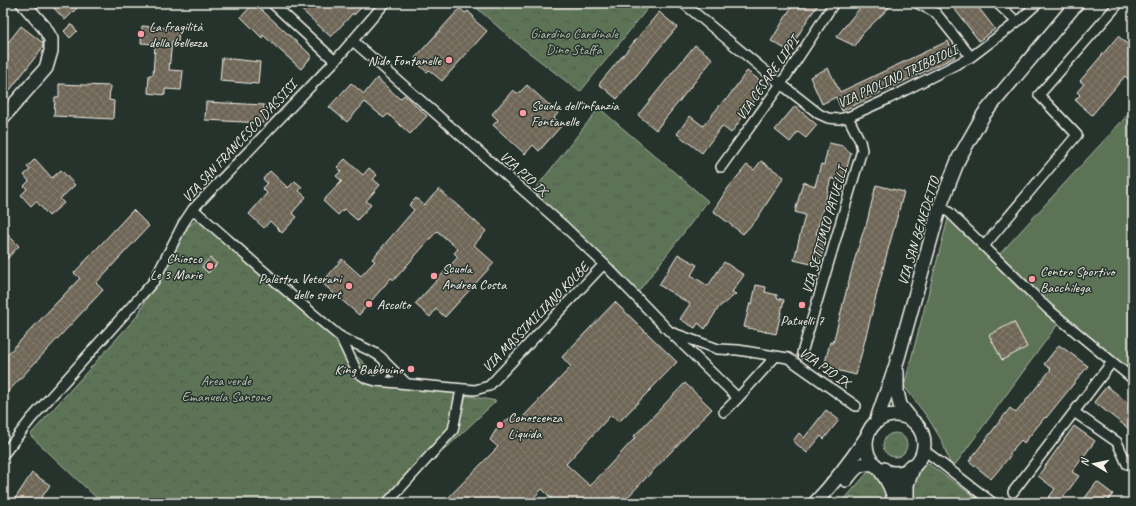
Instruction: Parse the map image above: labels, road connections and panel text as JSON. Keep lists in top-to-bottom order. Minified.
{"streets":{"street":["VIA PAOLINO TRIBBIOLI","VIA CESARE LIPPI","VIA SAN FRANCESCO D'ASSISI","VIA PIO IX","VIA SETTIMIO PATUELLI","VIA SAN BENEDETTO","VIA MASSIMILIANO KOLBE"]},"crossings":[["VIA PAOLINO TRIBBIOLI","VIA CESARE LIPPI"],["VIA PAOLINO TRIBBIOLI","VIA SETTIMIO PATUELLI"],["VIA SAN FRANCESCO D'ASSISI","VIA PIO IX"],["VIA SAN FRANCESCO D'ASSISI","VIA MASSIMILIANO KOLBE"],["VIA PIO IX","VIA MASSIMILIANO KOLBE"]],"parks":["Giardino Cardinale Dino Staffa","Area verde Emanuela Sansone"],"places":["La fragilità della bellezza","Nido Fontanelle","Scuola dell'infanzia Fontanelle","Chiosco Le 3 Marie","Scuola Andrea Costa","Centro Sportivo Bacchilega","Palestra Veterani dello sport","Ascolto","Patuelli 7","King Babbuino","Conoscenza Liquida"],"north":"left"}
